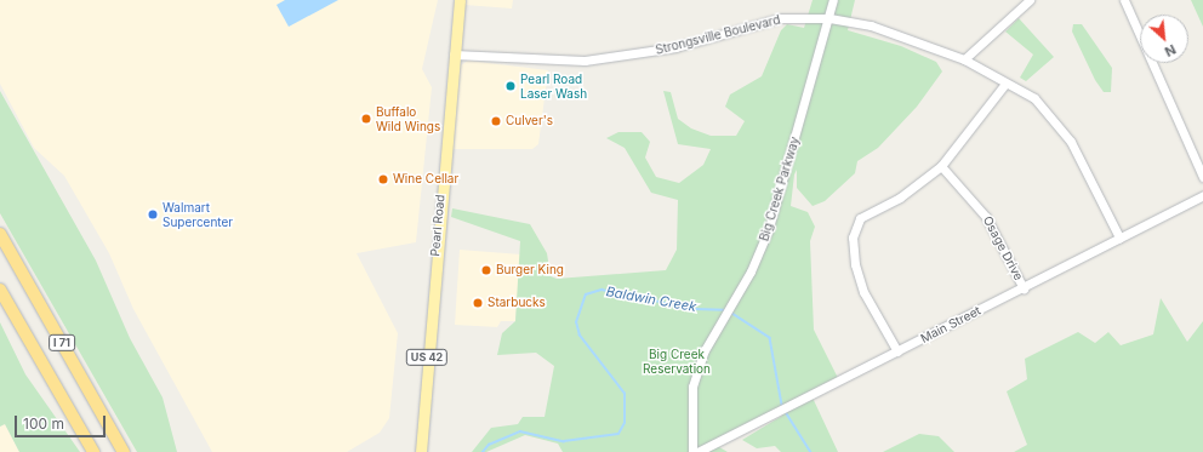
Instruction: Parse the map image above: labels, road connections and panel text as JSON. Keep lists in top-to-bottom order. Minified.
{"streets":{"highway":["I 71"],"main road":["Pearl Road","US 42"],"street":["Strongsville Boulevard","Big Creek Parkway","Osage Drive","Main Street"]},"crossings":[["Strongsville Boulevard","Big Creek Parkway"],["Strongsville Boulevard","Pearl Road"],["Strongsville Boulevard","Main Street"],["Osage Drive","Main Street"]],"water":["Baldwin Creek"],"parks":["Big Creek Reservation"],"places":["Pearl Road Laser Wash","Buffalo Wild Wings","Culver's","Wine Cellar","Walmart Supercenter","Burger King","Starbucks"],"scale_bar":"100 m","north":"bottom right"}
